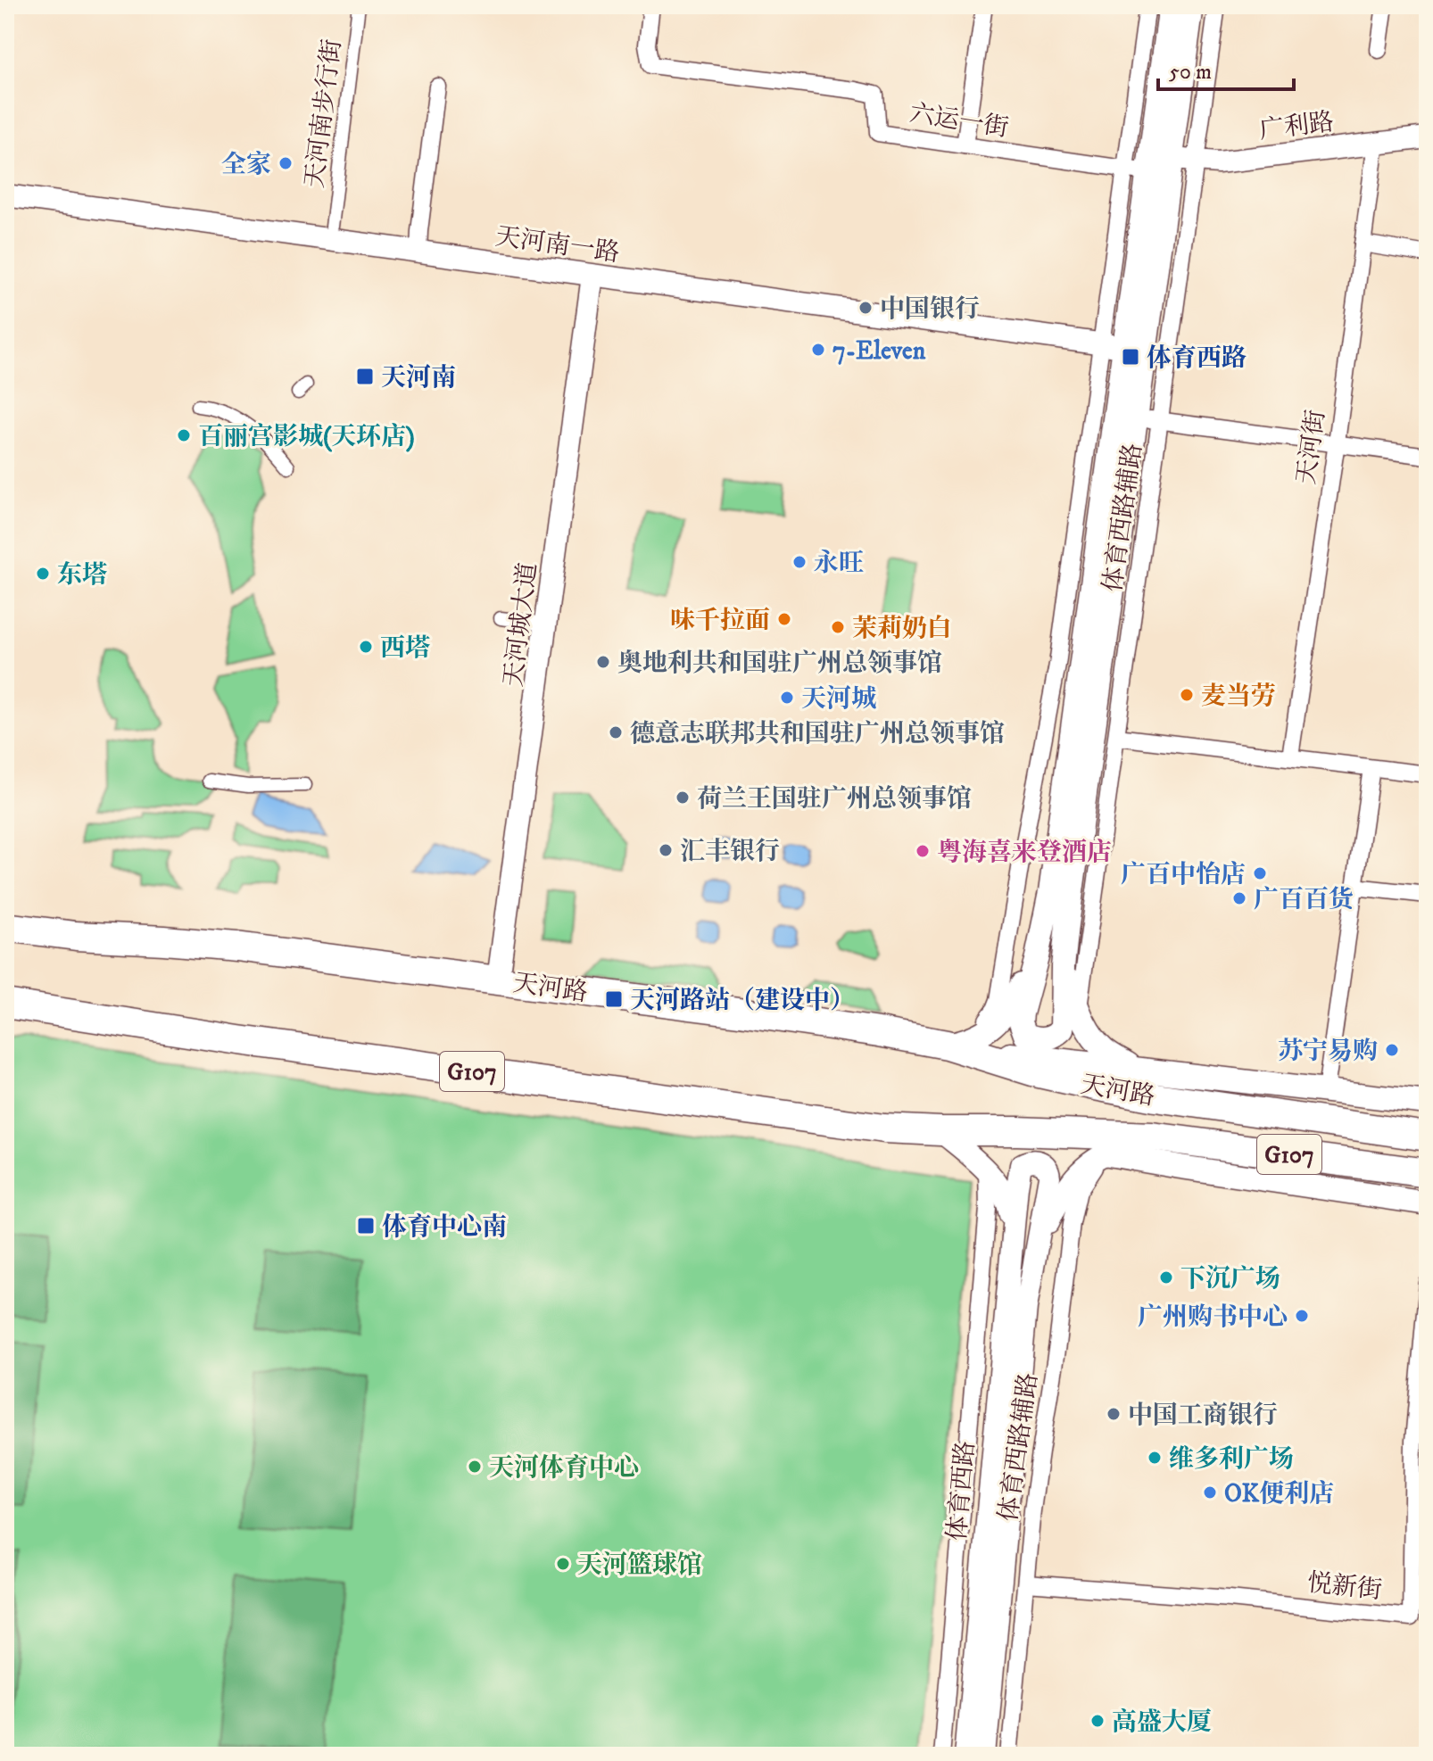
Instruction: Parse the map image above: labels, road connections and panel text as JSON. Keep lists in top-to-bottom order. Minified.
{"streets":{"highway":["天河路","G107"],"street":["天河南步行街","六运一街","广利路","天河南一路","天河街","体育西路辅路","天河城大道","体育西路","悦新街"]},"crossings":[["广利路","天河街"],["广利路","体育西路辅路"],["天河南一路","天河城大道"],["体育西路辅路","悦新街"],["天河城大道","天河路"]],"places":{"other":["全家","中国银行","7-Eleven","百丽宫影城(天环店)","永旺","东塔","味千拉面","茉莉奶白","西塔","奥地利共和国驻广州总领事馆","麦当劳","天河城","德意志联邦共和国驻广州总领事馆","荷兰王国驻广州总领事馆","汇丰银行","粤海喜来登酒店","广百中怡店","广百百货","苏宁易购","下沉广场","广州购书中心","中国工商银行","维多利广场","天河体育中心","OK便利店","天河篮球馆","高盛大厦"],"transit":["体育西路","天河南","天河路站（建设中）","体育中心南"]},"scale_bar":"50 m"}
